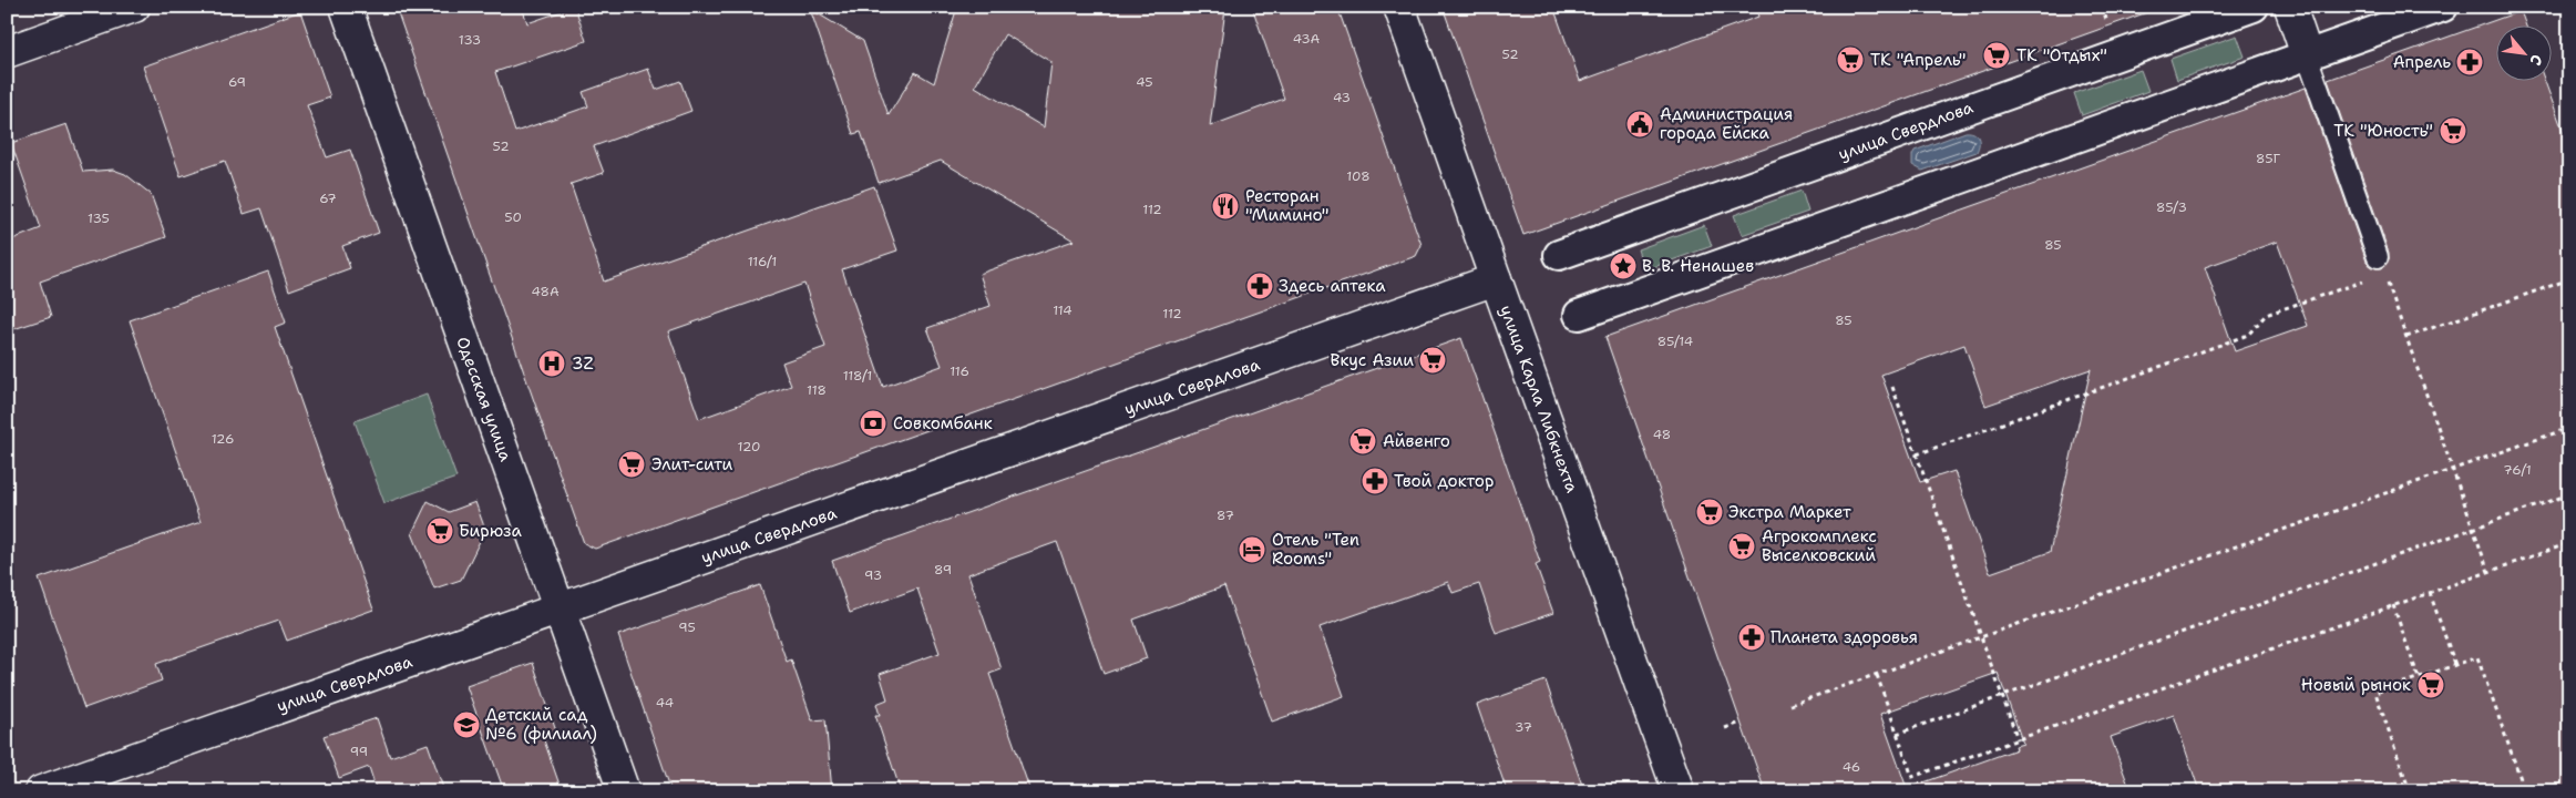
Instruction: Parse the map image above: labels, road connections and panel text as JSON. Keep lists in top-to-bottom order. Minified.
{"streets":{"street":["улица Свердлова","Одесская улица","улица Карла Либкнехта"]},"crossings":[["улица Свердлова","Одесская улица"],["улица Свердлова","улица Карла Либкнехта"]],"places":{"supermarket":["ТК \"Отдых\"","ТК \"Апрель\"","ТК \"Юность\"","Вкус Азии","Айвенго","Элит-сити","Экстра Маркет","Бирюза","Агрокомплекс Выселковский","Новый рынок"],"pharmacy":["Апрель","Здесь аптека","Твой доктор","Планета здоровья"],"public building":["Администрация города Ейска"],"restaurant":["Ресторан \"Мимино\""],"place":["В. В. Ненашев"],"hospital":["3Z"],"bank":["Совкомбанк"],"hotel":["Отель \"Ten Rooms\""],"school or university":["Детский сад №6 (филиал)"]},"house_numbers":["43А","133","52","69","45","43","52","85Г","108","67","85/3","112","50","135","85","116/1","48А","114","112","85","85/14","116","118/1","118","48","126","120","76/1","87","89","93","95","44","37","99","46"],"north":"bottom right"}
